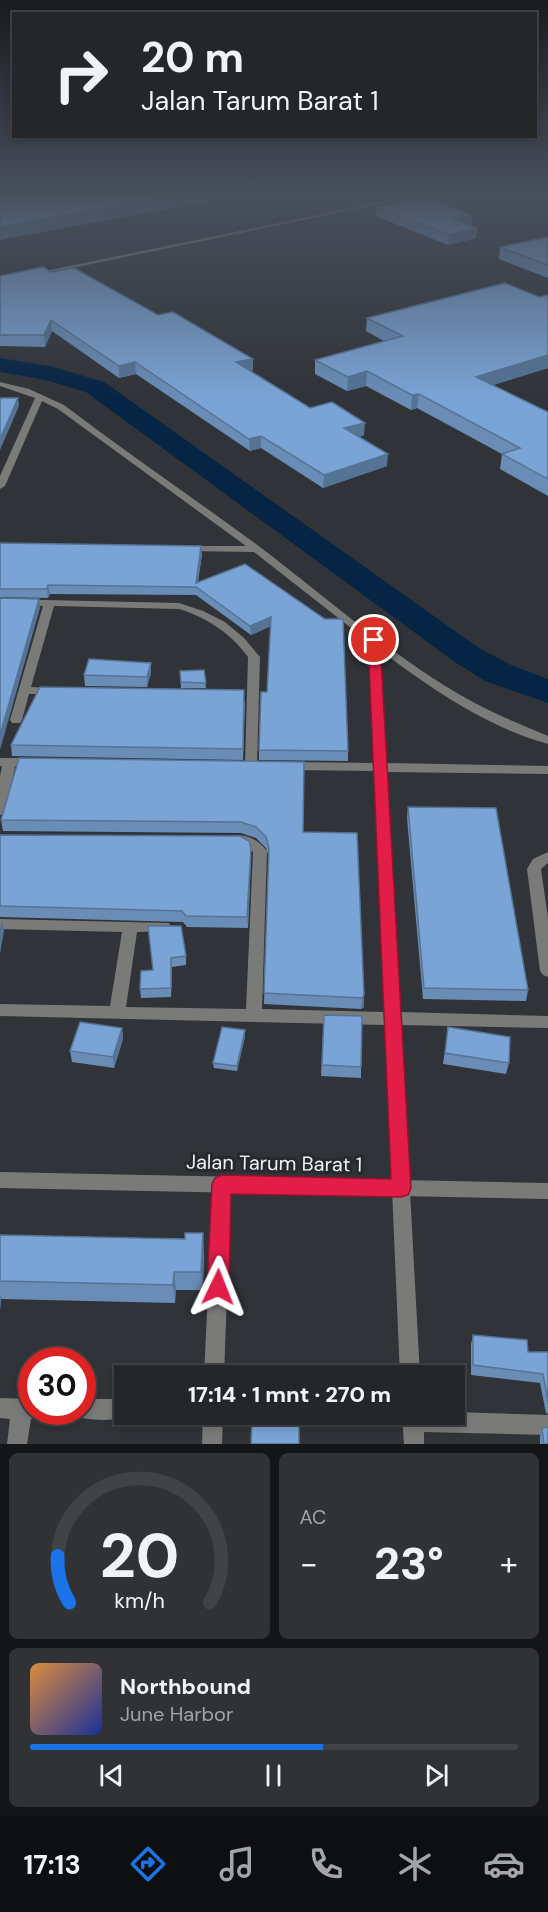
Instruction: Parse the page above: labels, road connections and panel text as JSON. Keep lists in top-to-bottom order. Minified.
{"streets":{"street":["Jalan Tarum Barat 1"]},"page":{"turn":["20 m","Jalan Tarum Barat 1"],"limit":"30","trip":"17:14 · 1 mnt · 270 m","tile":"AC","heat":["−","23°","+"],"song":["Northbound","June Harbor"],"tabs":"17:13","gauge":["20","km/h"]}}
